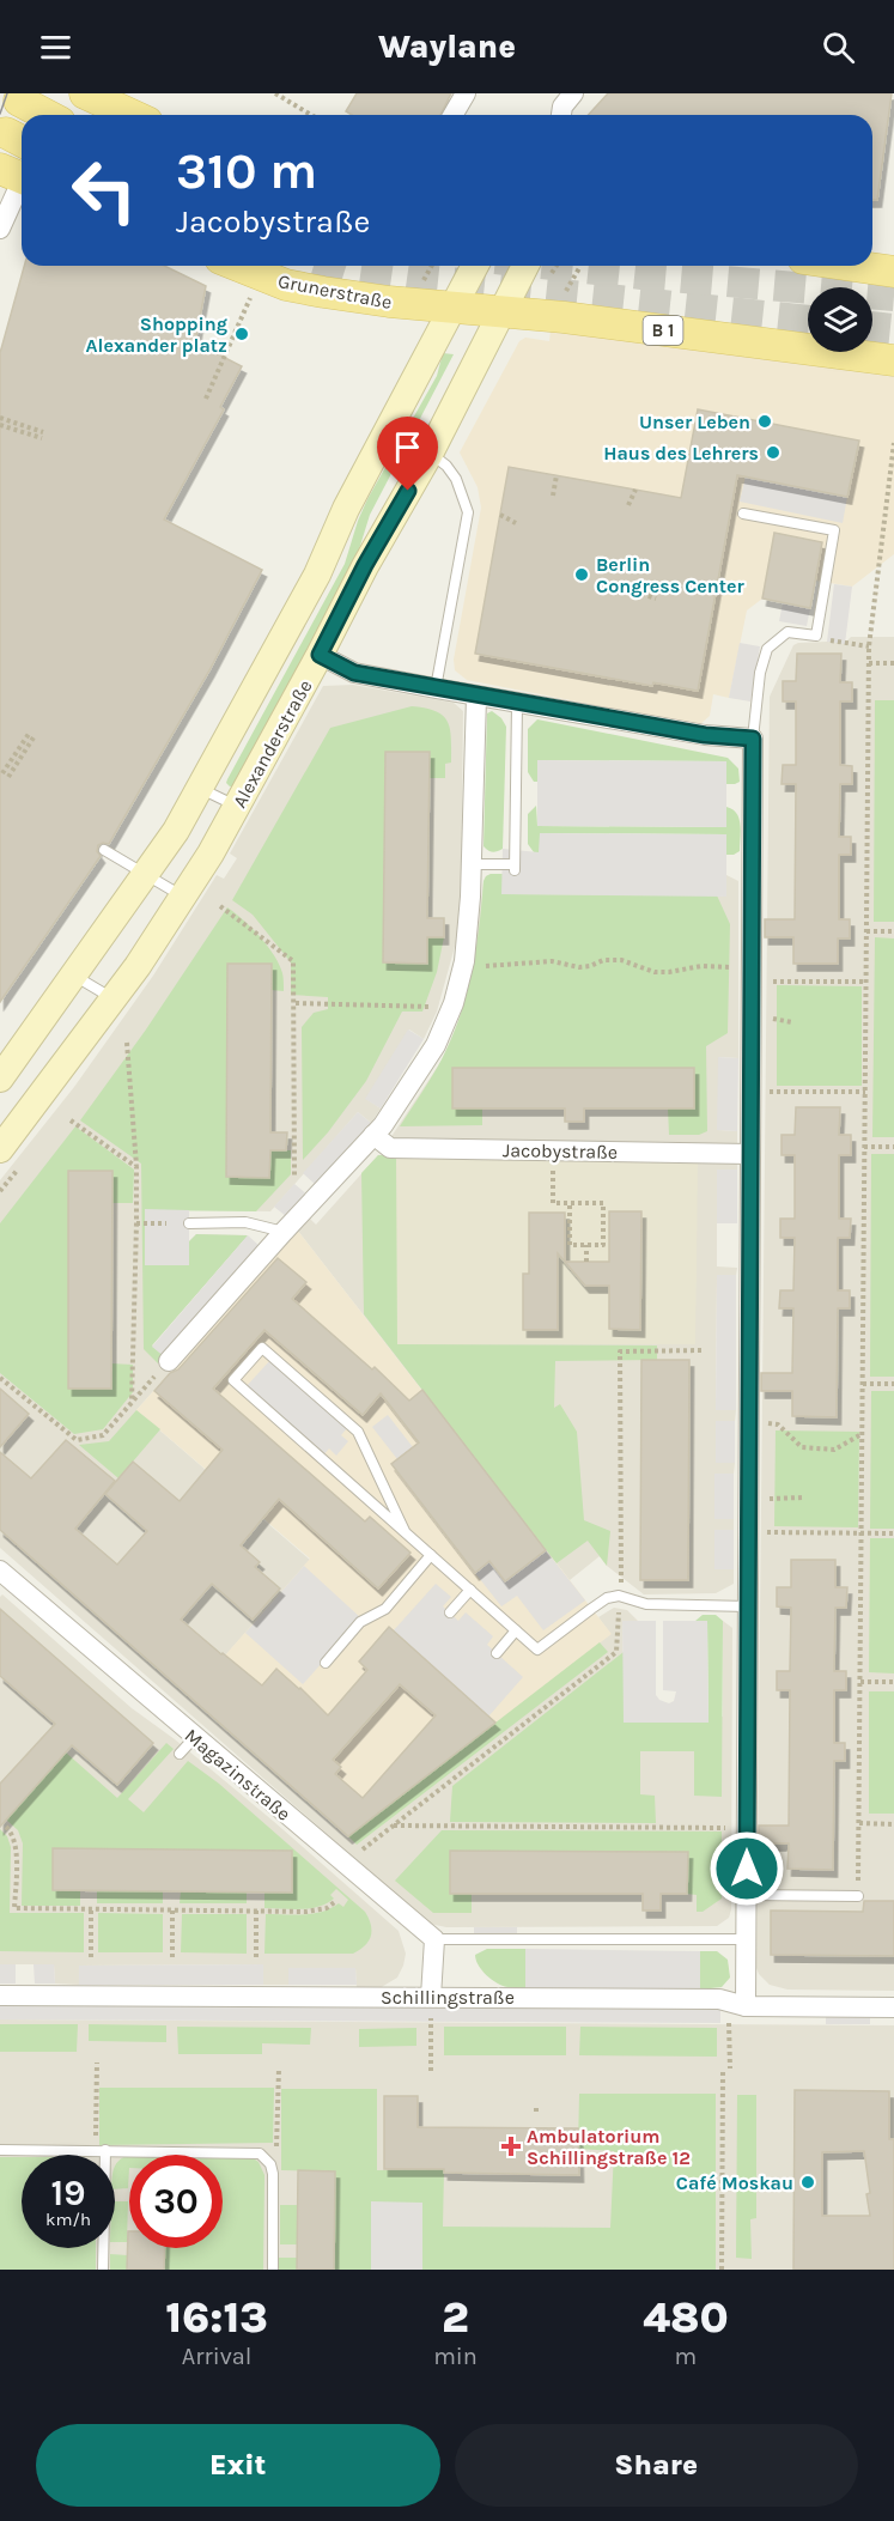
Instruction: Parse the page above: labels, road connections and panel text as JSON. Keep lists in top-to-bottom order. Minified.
{"streets":{"main road":["Grunerstraße","B 1","Alexanderstraße"],"street":["Jacobystraße","Magazinstraße","Schillingstraße"]},"crossings":[["Grunerstraße","B 1"],["Grunerstraße","Alexanderstraße"],["B 1","Alexanderstraße"]],"places":{"other":["Shopping Alexander platz","Unser Leben","Haus des Lehrers","Berlin Congress Center","Café Moskau"],"health":["Ambulatorium Schillingstraße 12"]},"page":{"header":"Waylane","turn":["310 m","Jacobystraße"],"speed":"19 km/h","limit":"30","eta":["16:13","Arrival","2","min","480","m"],"buttons":["Exit","Share"]}}
